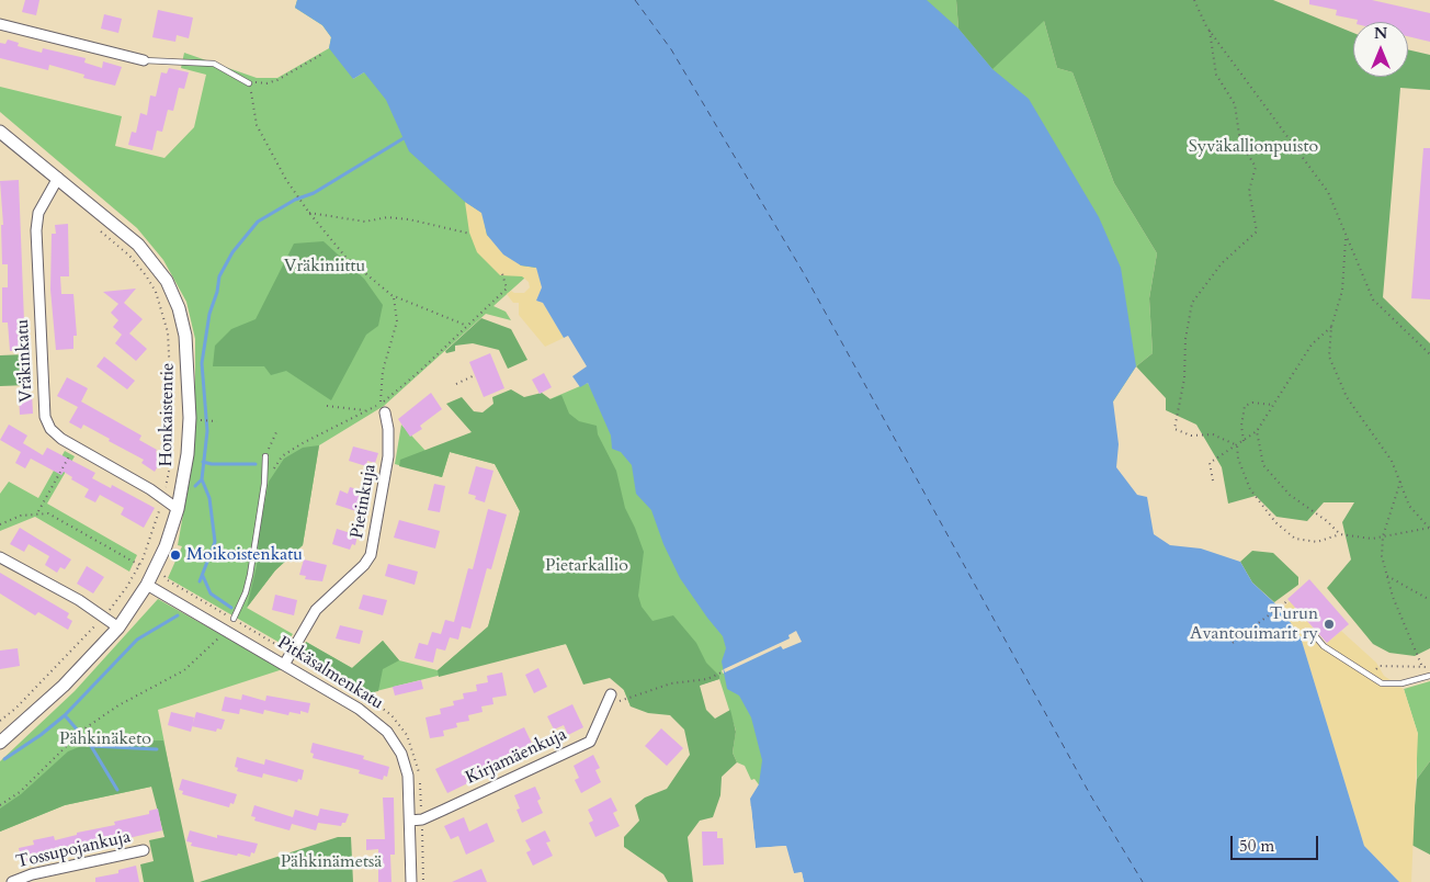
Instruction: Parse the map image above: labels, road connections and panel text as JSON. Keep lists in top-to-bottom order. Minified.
{"streets":{"street":["Vräkinkatu","Honkaistentie","Pietinkuja","Pitkäsalmenkatu","Kirjamäenkuja","Tossupojankuja"]},"crossings":[["Vräkinkatu","Honkaistentie"],["Honkaistentie","Pitkäsalmenkatu"],["Pietinkuja","Pitkäsalmenkatu"],["Pitkäsalmenkatu","Kirjamäenkuja"]],"parks":["Syväkallionpuisto","Vräkiniittu","Pietarkallio","Pähkinäketo","Pähkinämetsä"],"places":["Moikoistenkatu","Turun Avantouimarit ry"],"scale_bar":"50 m","north":"top"}
